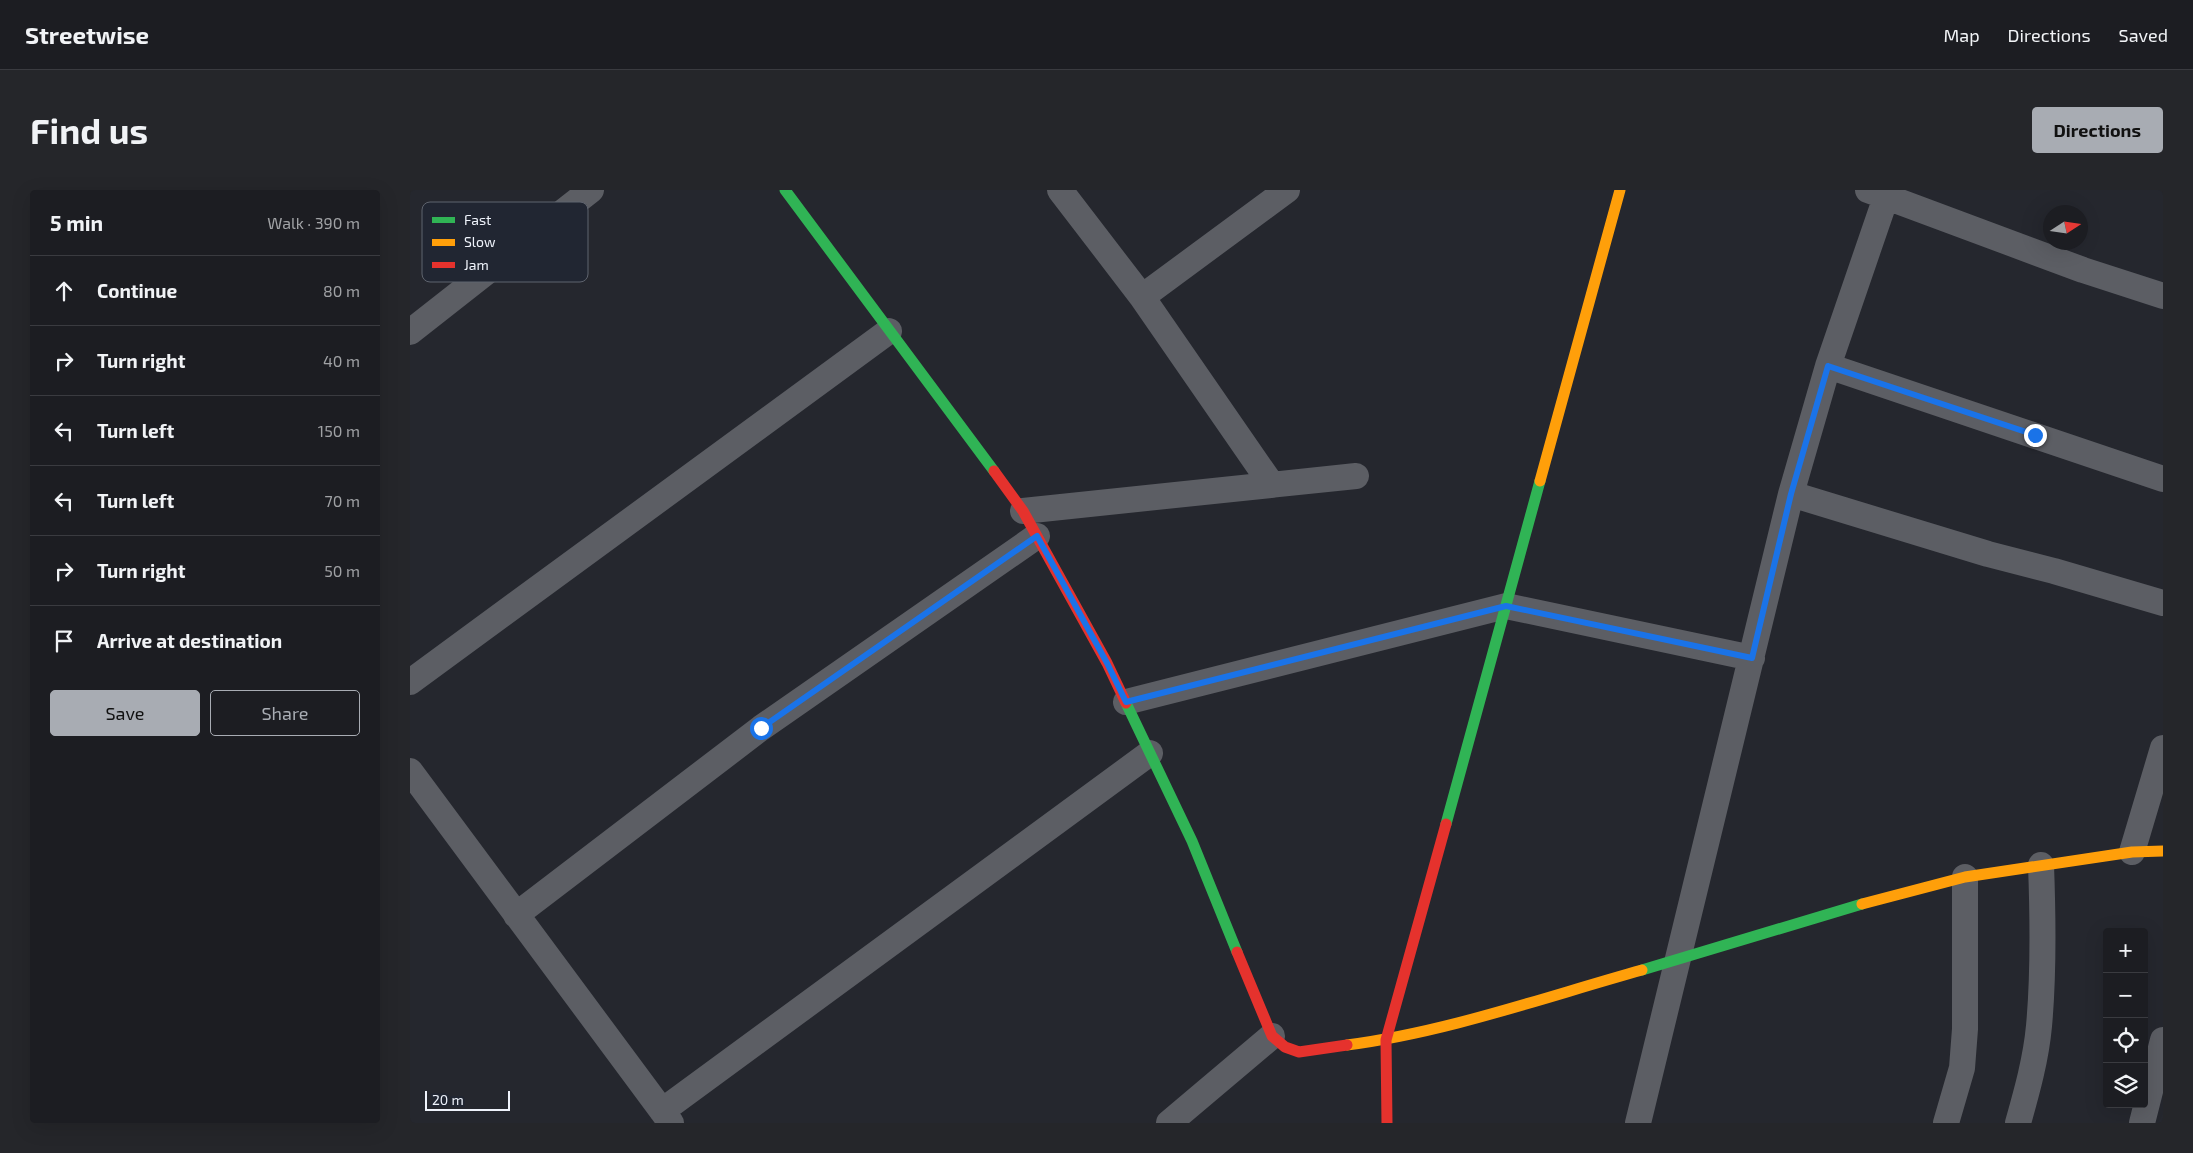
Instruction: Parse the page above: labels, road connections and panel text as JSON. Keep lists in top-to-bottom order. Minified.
{"legend":["Fast","Slow","Jam"],"scale_bar":"20 m","north":"right","page":{"header":"Streetwise","nav":["Map","Directions","Saved"],"buttons":["Directions",["Save","Share"]],"title":"Find us","heading":["5 min","Walk · 390 m"],"list":[["Continue","80 m"],["Turn right","40 m"],["Turn left","150 m"],["Turn left","70 m"],["Turn right","50 m"],"Arrive at destination"],"map_buttons":["+","−"],"scale":"20 m"}}
